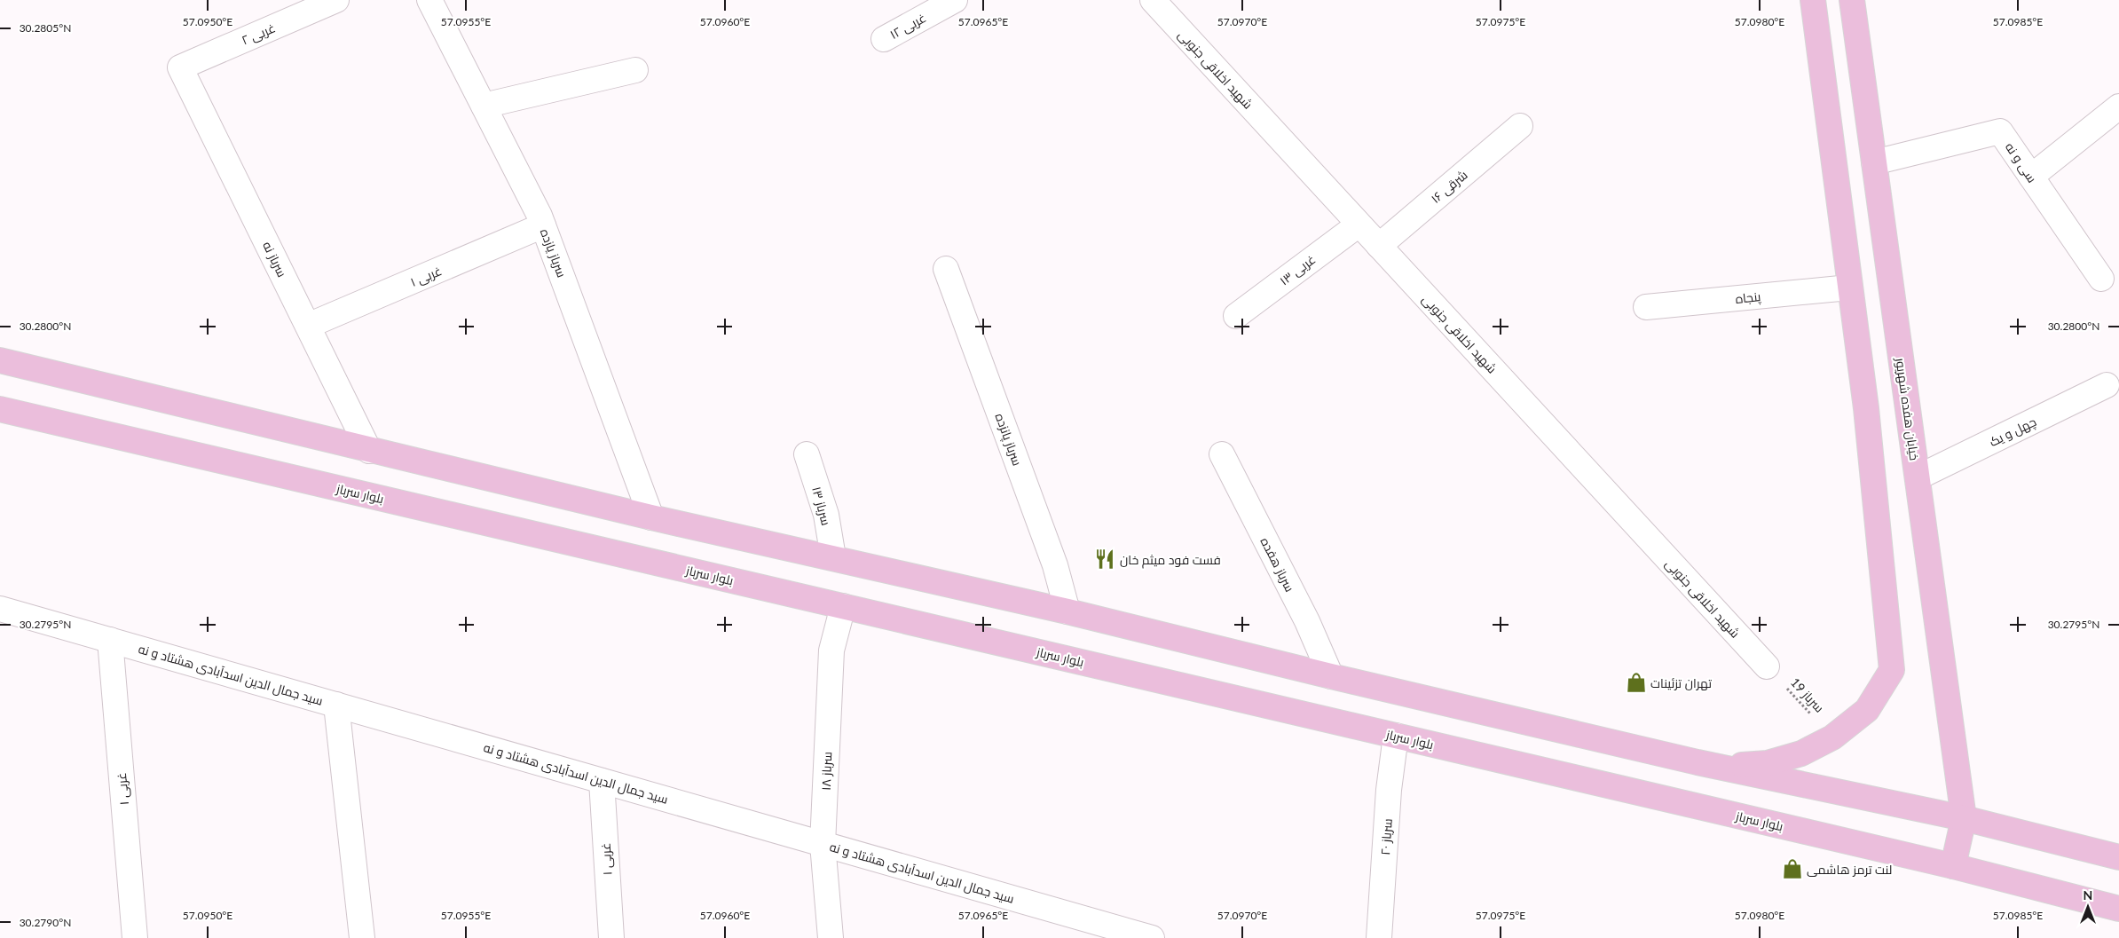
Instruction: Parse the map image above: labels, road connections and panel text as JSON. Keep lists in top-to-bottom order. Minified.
{"streets":{"main road":["خیابان هفده شهریور","بلوار سرباز"],"street":["غربی ۱۲","غربی ۲","شهید اخلاقی جنوبی","سی و نه","شرقی ۱۶","سرباز یازده","سرباز نه","غربی ۱۳","غربی ۱","پنجاه","چهل و یک","سرباز پانزده","سرباز ۱۳","سرباز هفده","سید جمال الدین اسدآبادی هشتاد و نه","سرباز ۱۸","سرباز ۲۰"],"path":["سرباز 19"]},"crossings":[["غربی ۲","سرباز نه"],["شهید اخلاقی جنوبی","شرقی ۱۶"],["شهید اخلاقی جنوبی","غربی ۱۳"],["شهید اخلاقی جنوبی","سرباز 19"],["سی و نه","خیابان هفده شهریور"],["سرباز یازده","غربی ۱"],["سرباز نه","غربی ۱"],["غربی ۱","سید جمال الدین اسدآبادی هشتاد و نه"],["خیابان هفده شهریور","چهل و یک"],["بلوار سرباز","سرباز ۱۸"],["بلوار سرباز","سرباز ۲۰"],["سید جمال الدین اسدآبادی هشتاد و نه","سرباز ۱۸"]],"places":{"restaurant":["فست فود میثم خان"],"shop":["تهران تزئینات","لنت ترمز هاشمی"]},"north":"top","coordinates":["57.0950°E","57.0955°E","57.0960°E","57.0965°E","57.0970°E","57.0975°E","57.0980°E","57.0985°E","30.2805°N","30.2800°N","30.2795°N","30.2790°N"]}
